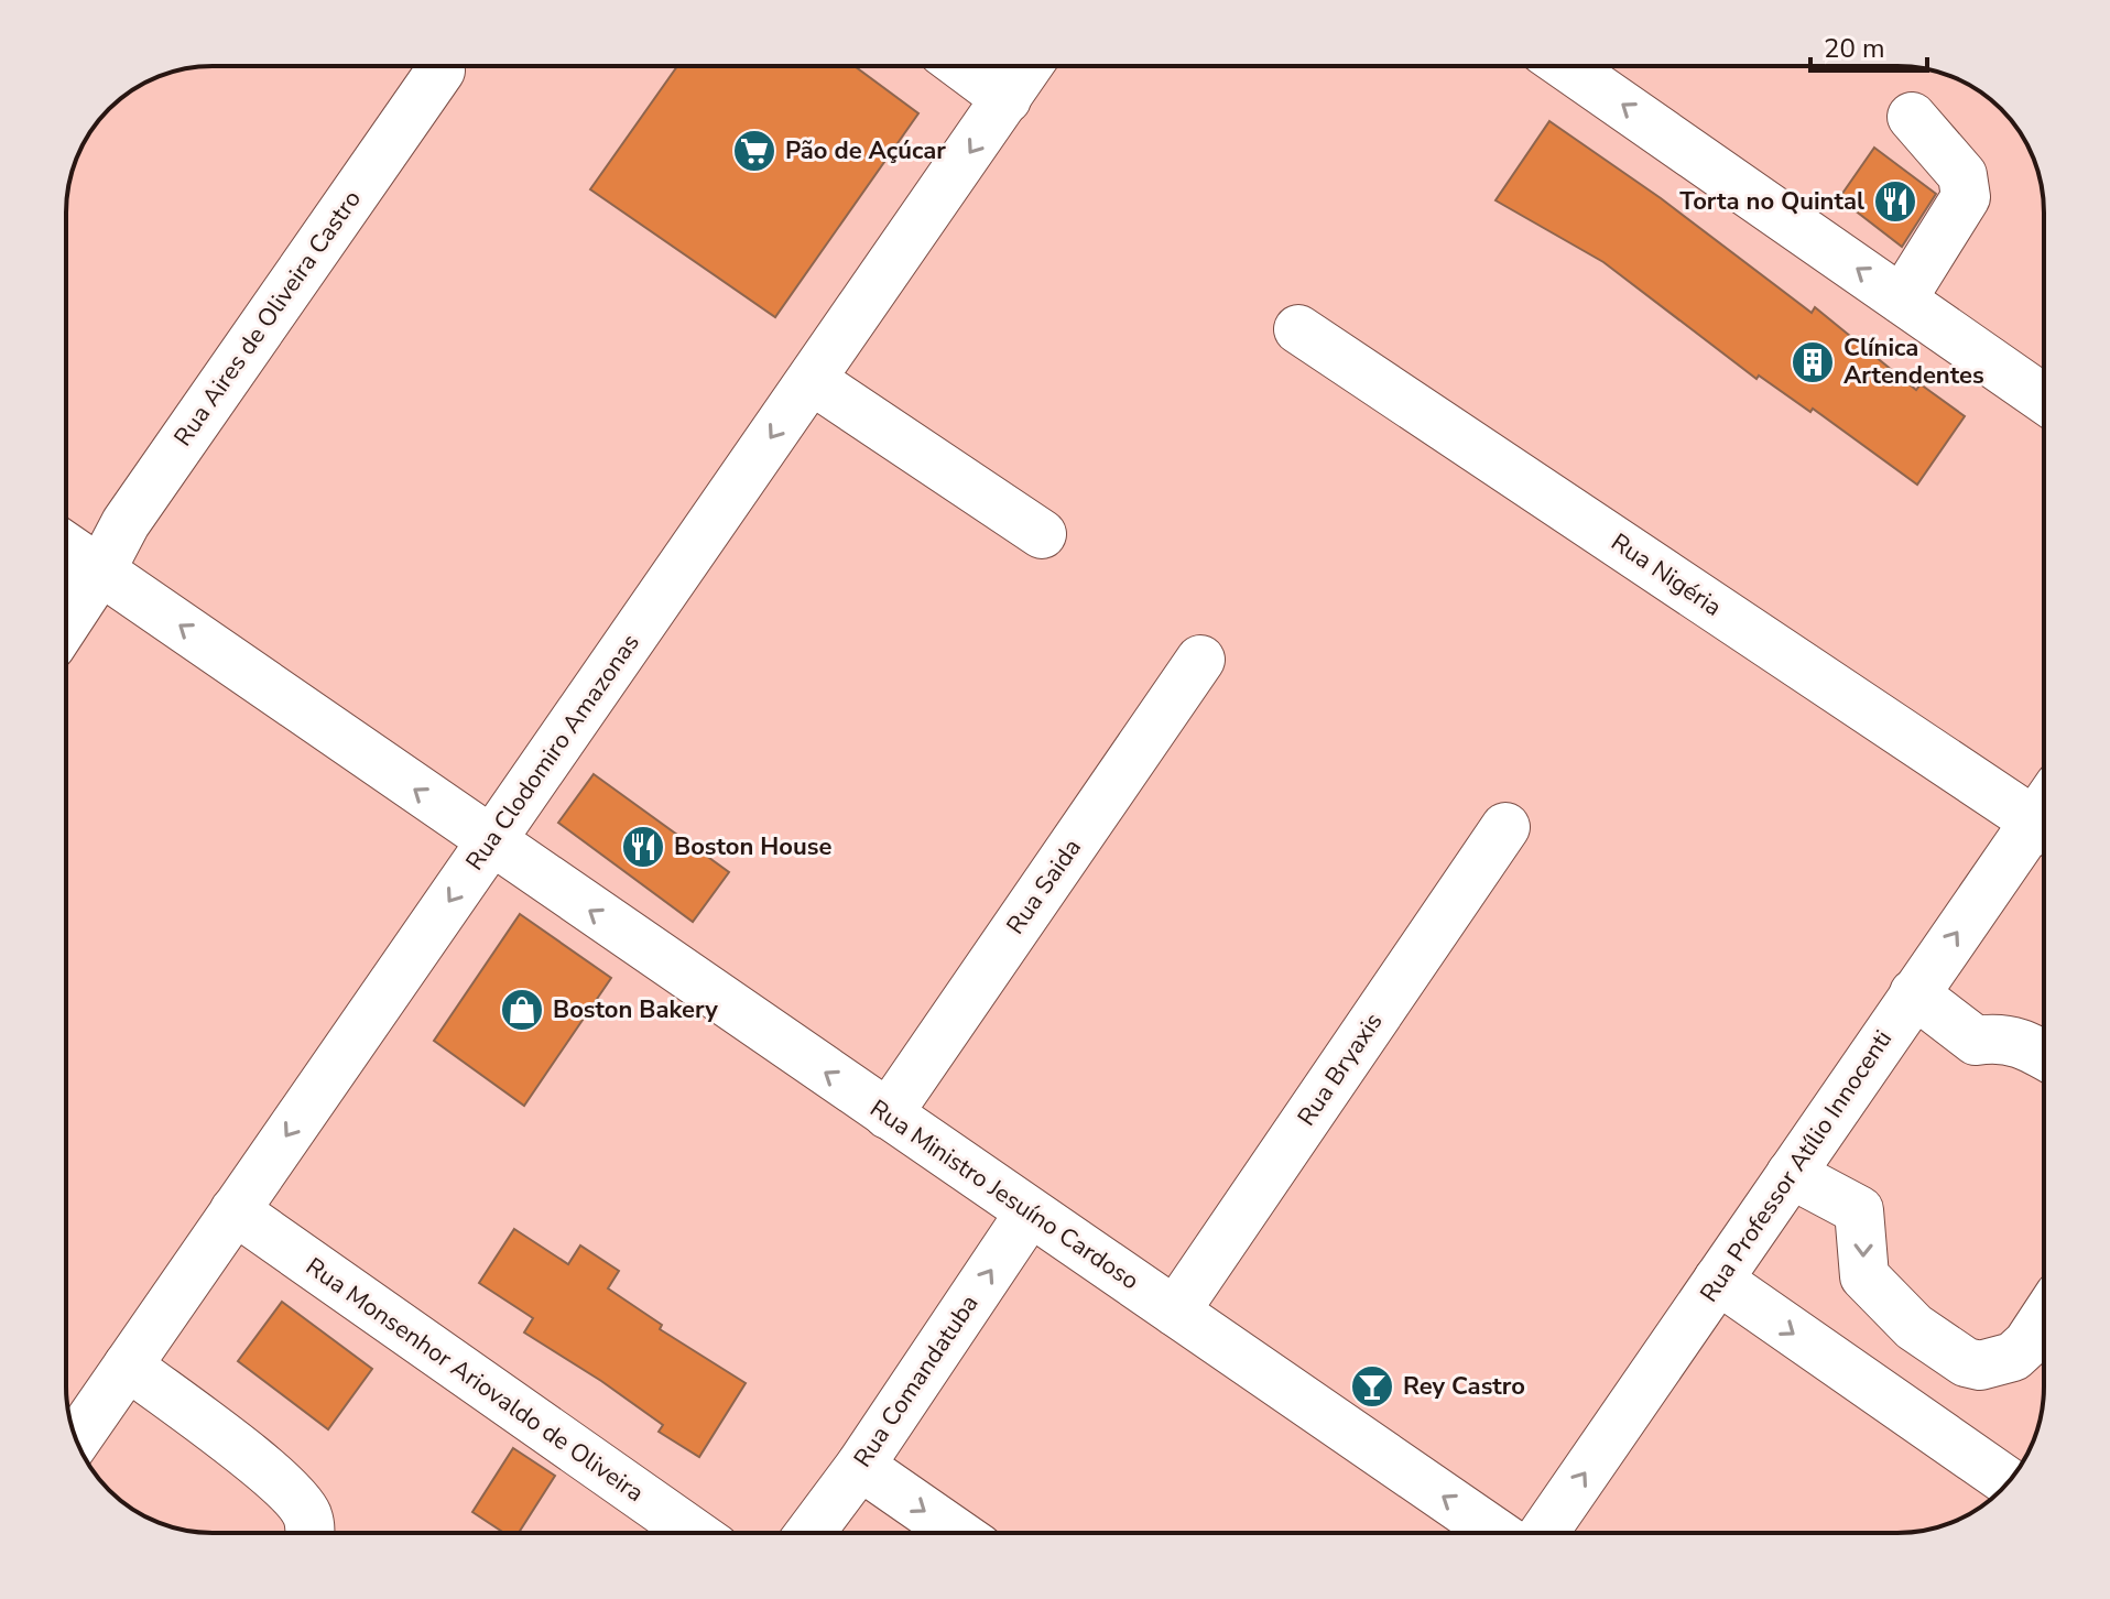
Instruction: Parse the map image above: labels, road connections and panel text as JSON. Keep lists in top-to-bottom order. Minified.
{"streets":{"street":["Rua Aires de Oliveira Castro","Rua Nigéria","Rua Clodomiro Amazonas","Rua Saida","Rua Bryaxis","Rua Professor Atílio Innocenti","Rua Ministro Jesuíno Cardoso","Rua Monsenhor Ariovaldo de Oliveira","Rua Comandatuba"]},"crossings":[["Rua Aires de Oliveira Castro","Rua Ministro Jesuíno Cardoso"],["Rua Clodomiro Amazonas","Rua Ministro Jesuíno Cardoso"],["Rua Clodomiro Amazonas","Rua Monsenhor Ariovaldo de Oliveira"],["Rua Saida","Rua Ministro Jesuíno Cardoso"],["Rua Bryaxis","Rua Ministro Jesuíno Cardoso"],["Rua Ministro Jesuíno Cardoso","Rua Comandatuba"]],"one_way":["Rua Clodomiro Amazonas","Rua Professor Atílio Innocenti","Rua Ministro Jesuíno Cardoso","Rua Comandatuba"],"places":{"supermarket":["Pão de Açúcar"],"restaurant":["Torta no Quintal","Boston House"],"building":["Clínica Artendentes"],"shop":["Boston Bakery"],"bar":["Rey Castro"]},"scale_bar":"20 m"}
